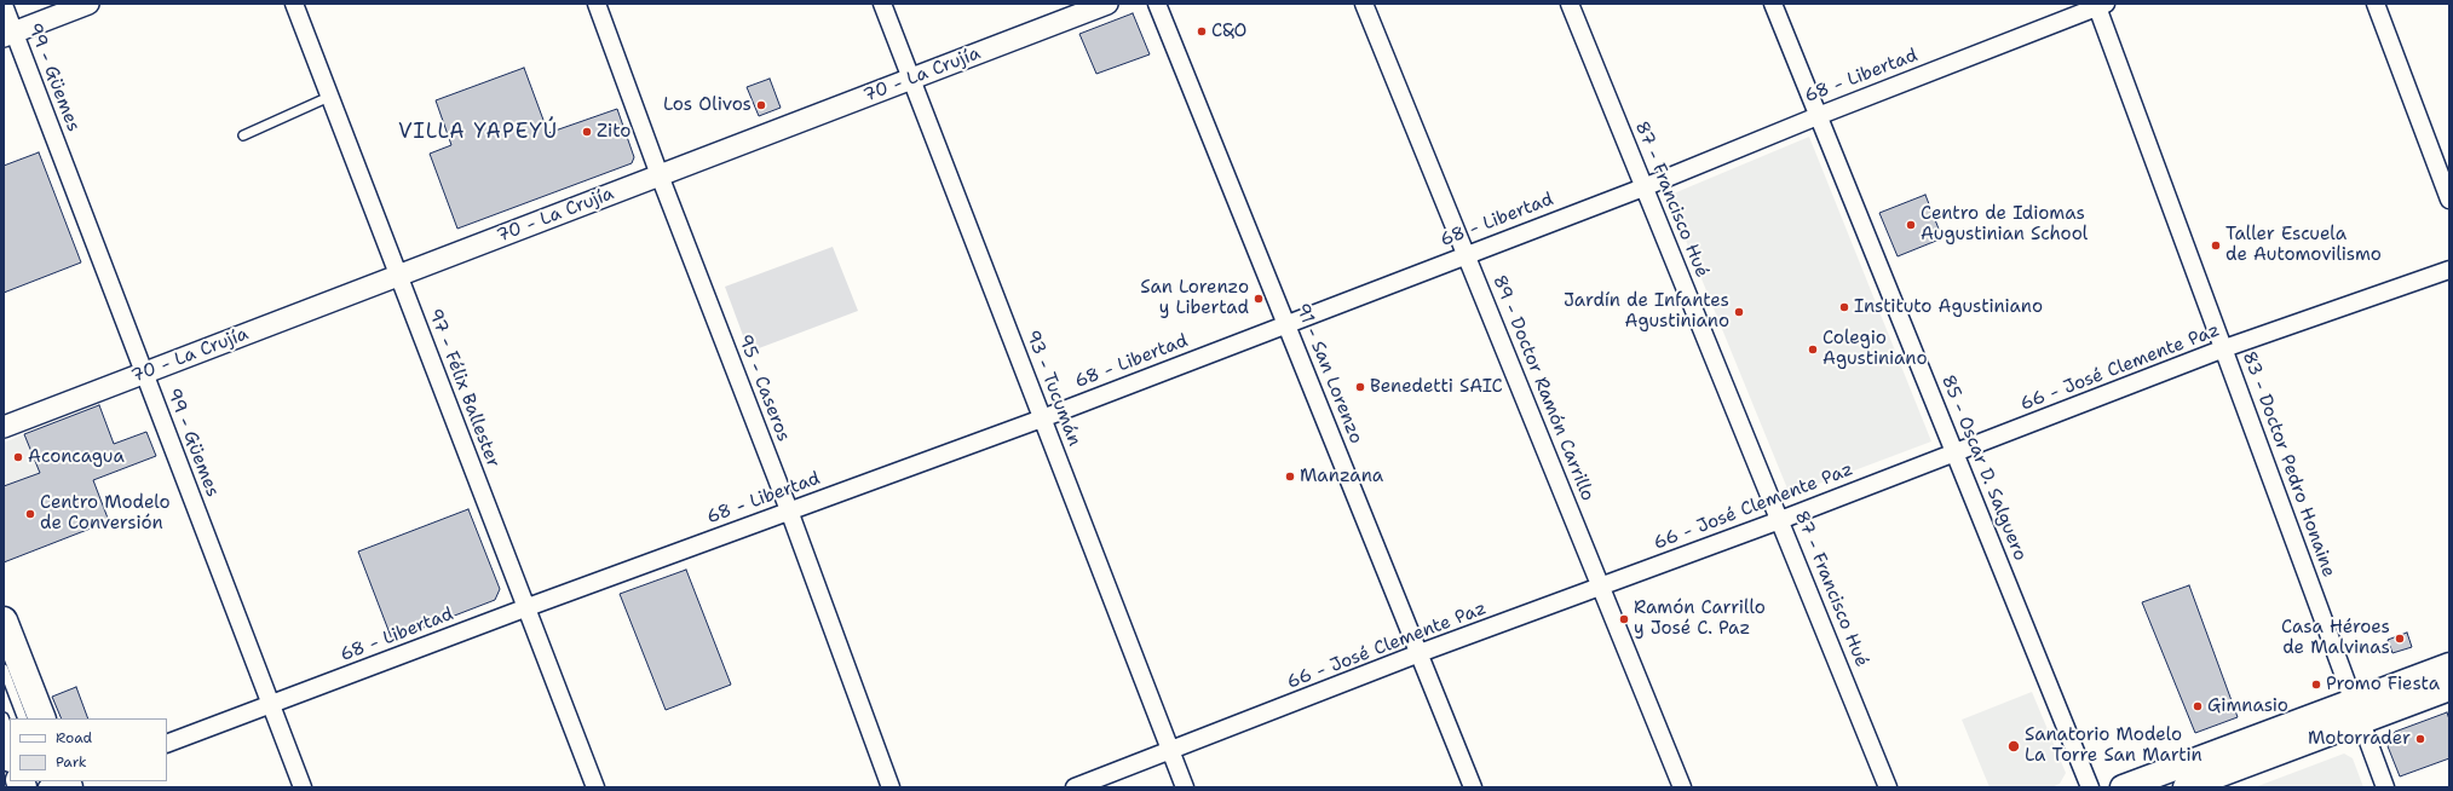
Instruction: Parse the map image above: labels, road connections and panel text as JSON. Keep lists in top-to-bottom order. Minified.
{"streets":{"street":["70 - La Crujía","68 - Libertad","99 - Güemes","87 - Francisco Hué","66 - José Clemente Paz","91 - San Lorenzo","97 - Félix Ballester","95 - Caseros","93 - Tucumán","89 - Doctor Ramón Carrillo","83 - Doctor Pedro Honaine","85 - Oscar D. Salguero"]},"crossings":[["70 - La Crujía","99 - Güemes"],["70 - La Crujía","97 - Félix Ballester"],["70 - La Crujía","95 - Caseros"],["70 - La Crujía","93 - Tucumán"],["68 - Libertad","99 - Güemes"],["68 - Libertad","87 - Francisco Hué"],["68 - Libertad","91 - San Lorenzo"],["68 - Libertad","97 - Félix Ballester"],["68 - Libertad","95 - Caseros"],["68 - Libertad","93 - Tucumán"],["68 - Libertad","89 - Doctor Ramón Carrillo"],["68 - Libertad","83 - Doctor Pedro Honaine"],["68 - Libertad","85 - Oscar D. Salguero"],["87 - Francisco Hué","66 - José Clemente Paz"],["66 - José Clemente Paz","91 - San Lorenzo"],["66 - José Clemente Paz","93 - Tucumán"],["66 - José Clemente Paz","89 - Doctor Ramón Carrillo"],["66 - José Clemente Paz","83 - Doctor Pedro Honaine"],["66 - José Clemente Paz","85 - Oscar D. Salguero"]],"districts":["VILLA YAPEYÚ"],"places":["C&O","Los Olivos","Zito","Centro de Idiomas Augustinian School","Taller Escuela de Automovilismo","San Lorenzo y Libertad","Instituto Agustiniano","Jardín de Infantes Agustiniano","Colegio Agustiniano","Benedetti SAIC","Aconcagua","Manzana","Centro Modelo de Conversión","Ramón Carrillo y José C. Paz","Casa Héroes de Malvinas","Promo Fiesta","Gimnasio","Motorrader","Sanatorio Modelo La Torre San Martin"],"legend":["Road","Park"]}
